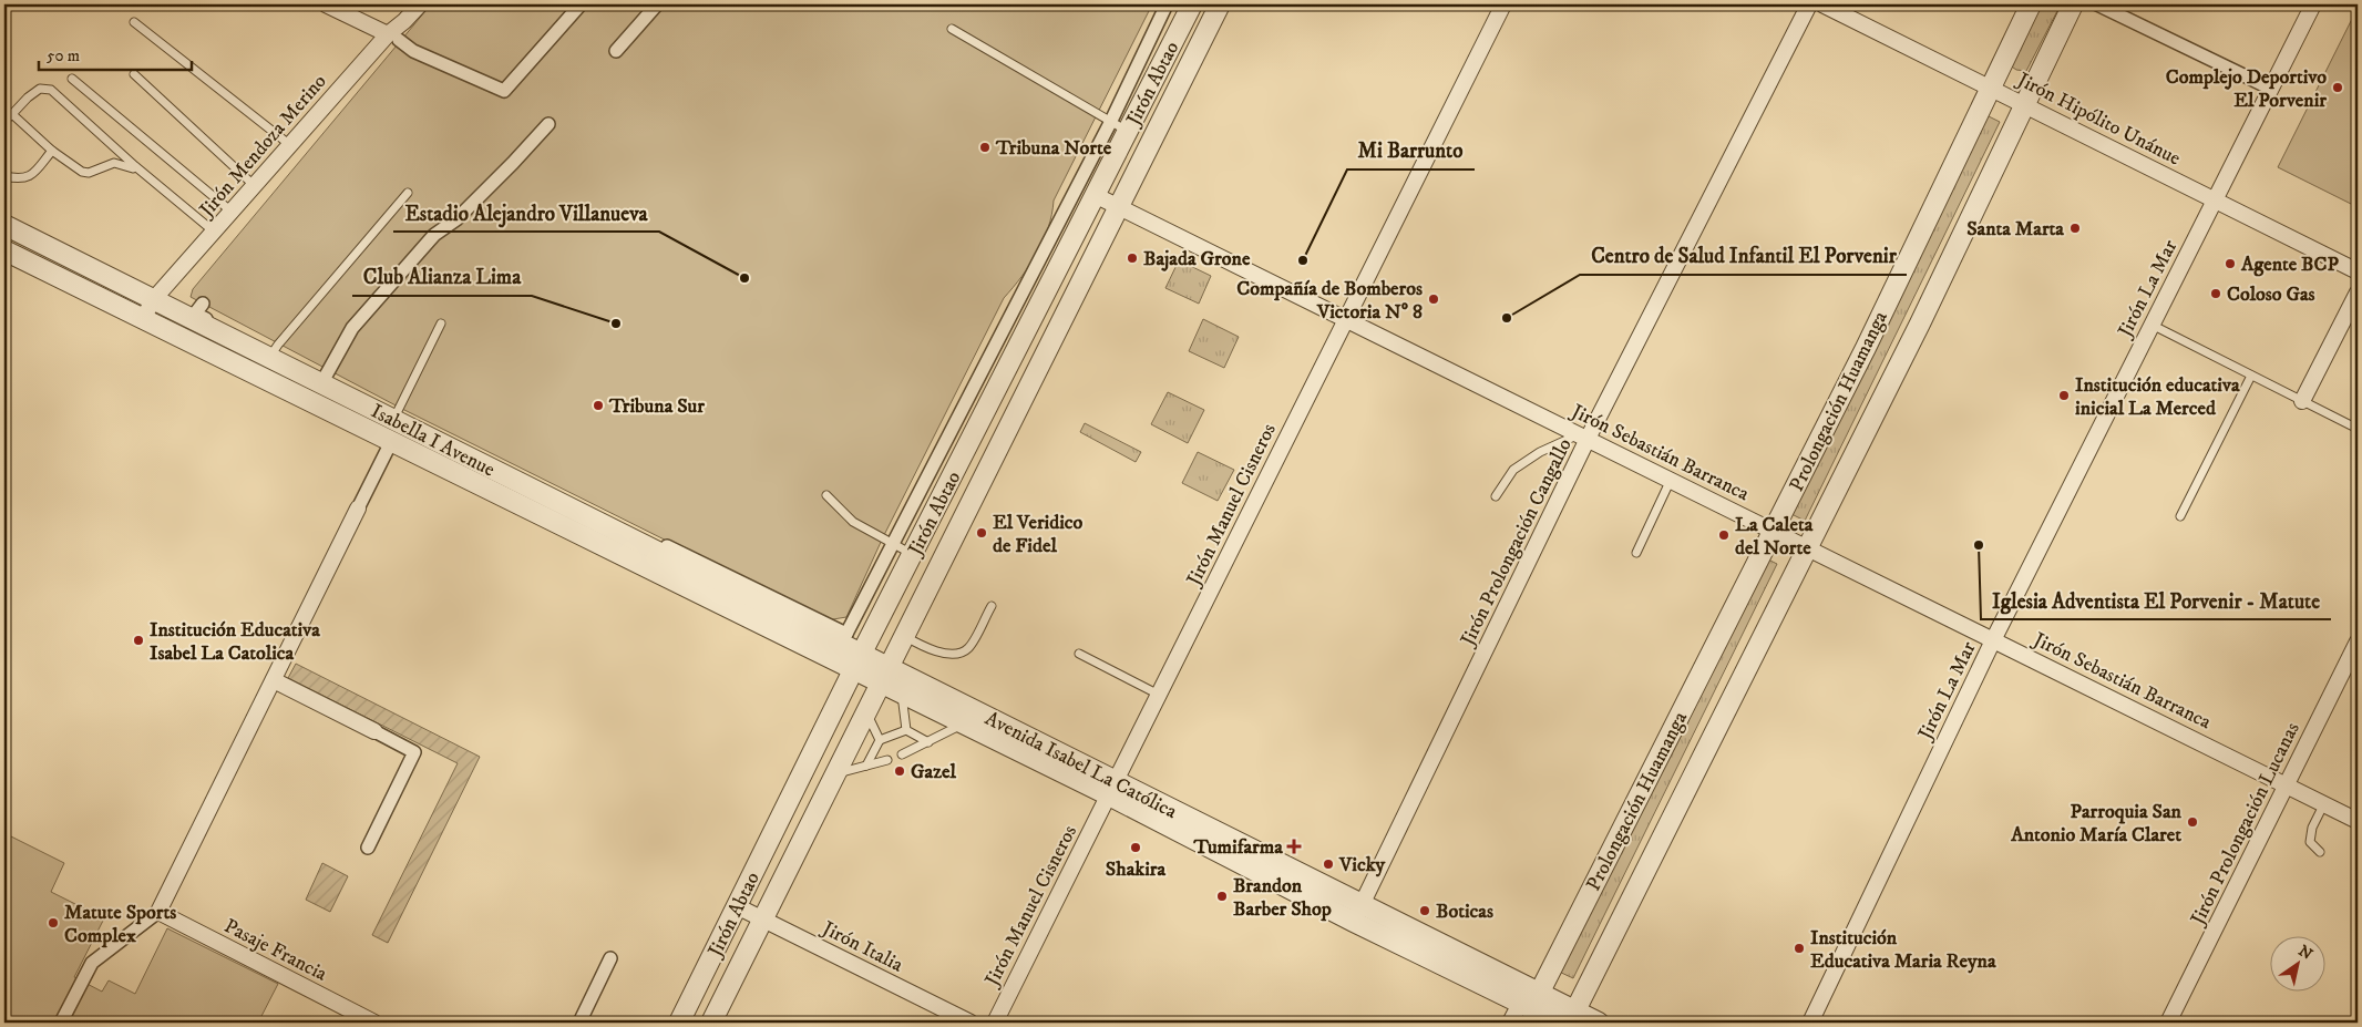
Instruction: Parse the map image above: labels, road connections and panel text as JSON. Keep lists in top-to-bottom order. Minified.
{"streets":{"street":["Jirón Abtao","Jirón Hipólito Unánue","Jirón Mendoza Merino","Jirón La Mar","Prolongación Huamanga","Isabella I Avenue","Jirón Sebastián Barranca","Jirón Manuel Cisneros","Jirón Prolongación Cangallo","Avenida Isabel La Católica","Jirón Prolongación Lucanas","Jirón Italia","Pasaje Francia"]},"crossings":[["Jirón Abtao","Isabella I Avenue"],["Jirón Abtao","Jirón Sebastián Barranca"],["Jirón Abtao","Avenida Isabel La Católica"],["Jirón Abtao","Jirón Italia"],["Jirón Hipólito Unánue","Jirón La Mar"],["Jirón Hipólito Unánue","Prolongación Huamanga"],["Jirón Mendoza Merino","Isabella I Avenue"],["Jirón La Mar","Jirón Sebastián Barranca"],["Prolongación Huamanga","Jirón Sebastián Barranca"],["Prolongación Huamanga","Avenida Isabel La Católica"],["Isabella I Avenue","Avenida Isabel La Católica"],["Jirón Sebastián Barranca","Jirón Manuel Cisneros"],["Jirón Sebastián Barranca","Jirón Prolongación Cangallo"],["Jirón Sebastián Barranca","Jirón Prolongación Lucanas"],["Jirón Manuel Cisneros","Avenida Isabel La Católica"],["Jirón Prolongación Cangallo","Avenida Isabel La Católica"]],"places":{"other":["Complejo Deportivo El Porvenir","Tribuna Norte","Santa Marta","Bajada Grone","Mi Barrunto","Agente BCP","Estadio Alejandro Villanueva","Coloso Gas","Compañía de Bomberos Victoria Nº 8","Centro de Salud Infantil El Porvenir","Club Alianza Lima","Institución educativa inicial La Merced","Tribuna Sur","El Veridico de Fidel","La Caleta del Norte","Iglesia Adventista El Porvenir - Matute","Institución Educativa Isabel La Catolica","Gazel","Parroquia San Antonio María Claret","Shakira","Vicky","Brandon Barber Shop","Boticas","Matute Sports Complex","Institución Educativa Maria Reyna"],"health":["Tumifarma"]},"scale_bar":"50 m","north":"top right"}
